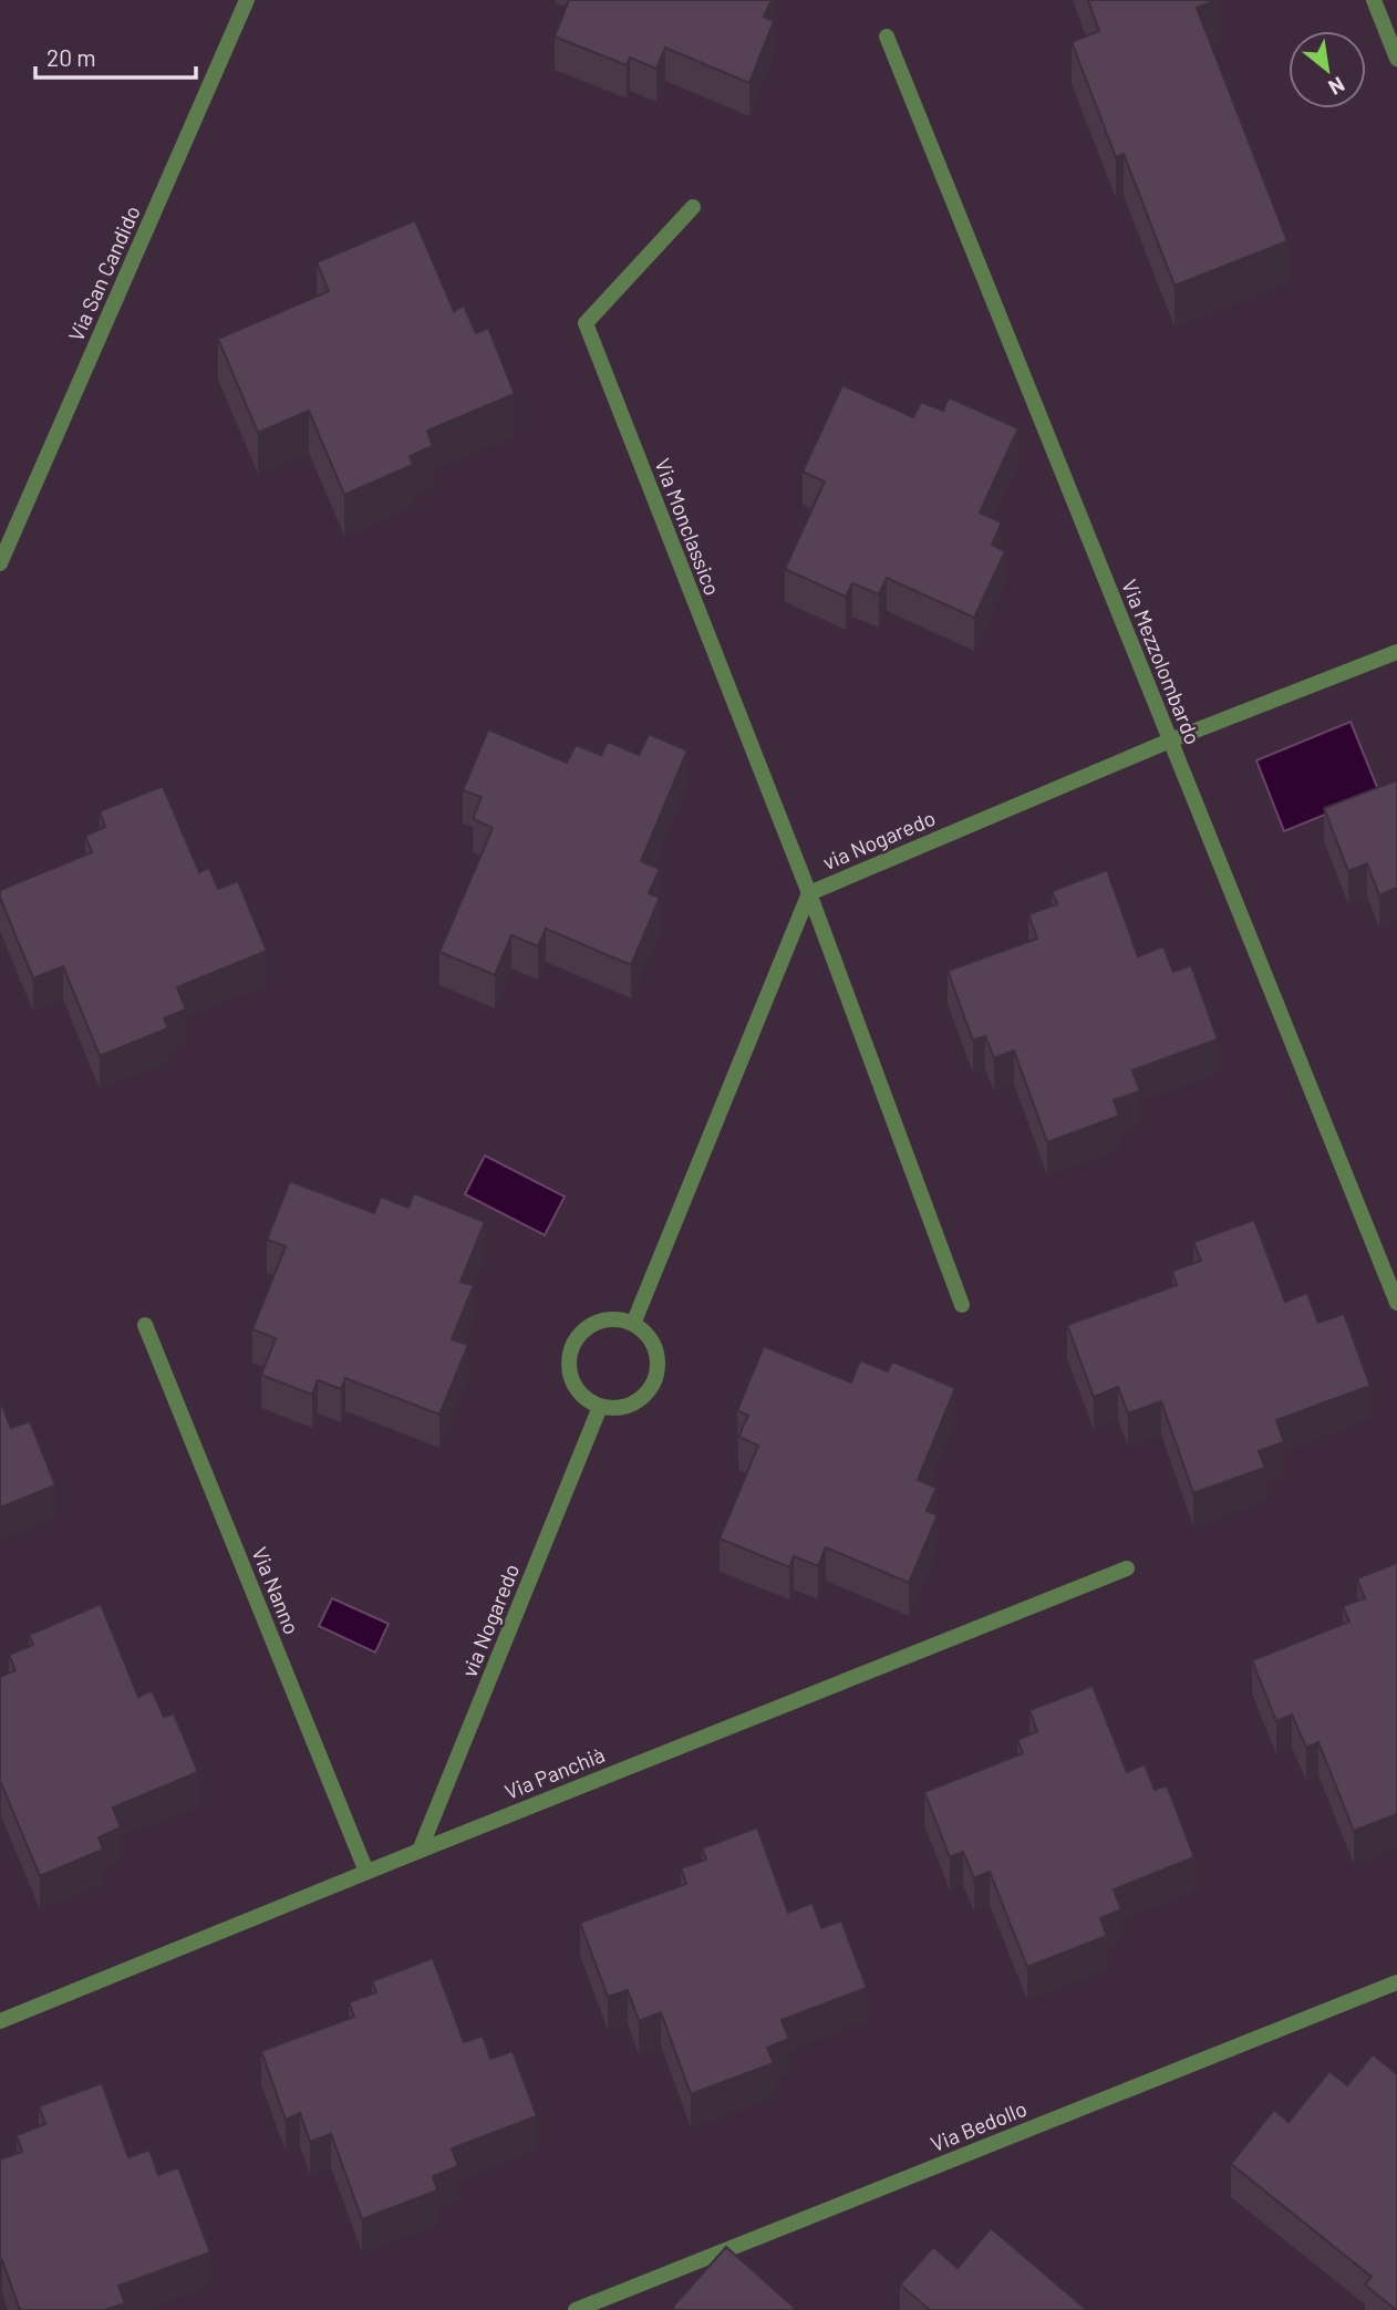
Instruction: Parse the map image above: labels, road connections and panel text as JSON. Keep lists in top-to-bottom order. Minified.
{"streets":{"street":["Via San Candido","Via Monclassico","Via Mezzolombardo","via Nogaredo","Via Nanno","Via Panchià","Via Bedollo"]},"crossings":[["Via Monclassico","via Nogaredo"],["Via Mezzolombardo","via Nogaredo"],["via Nogaredo","Via Panchià"],["Via Nanno","Via Panchià"]],"scale_bar":"20 m","north":"bottom right"}
